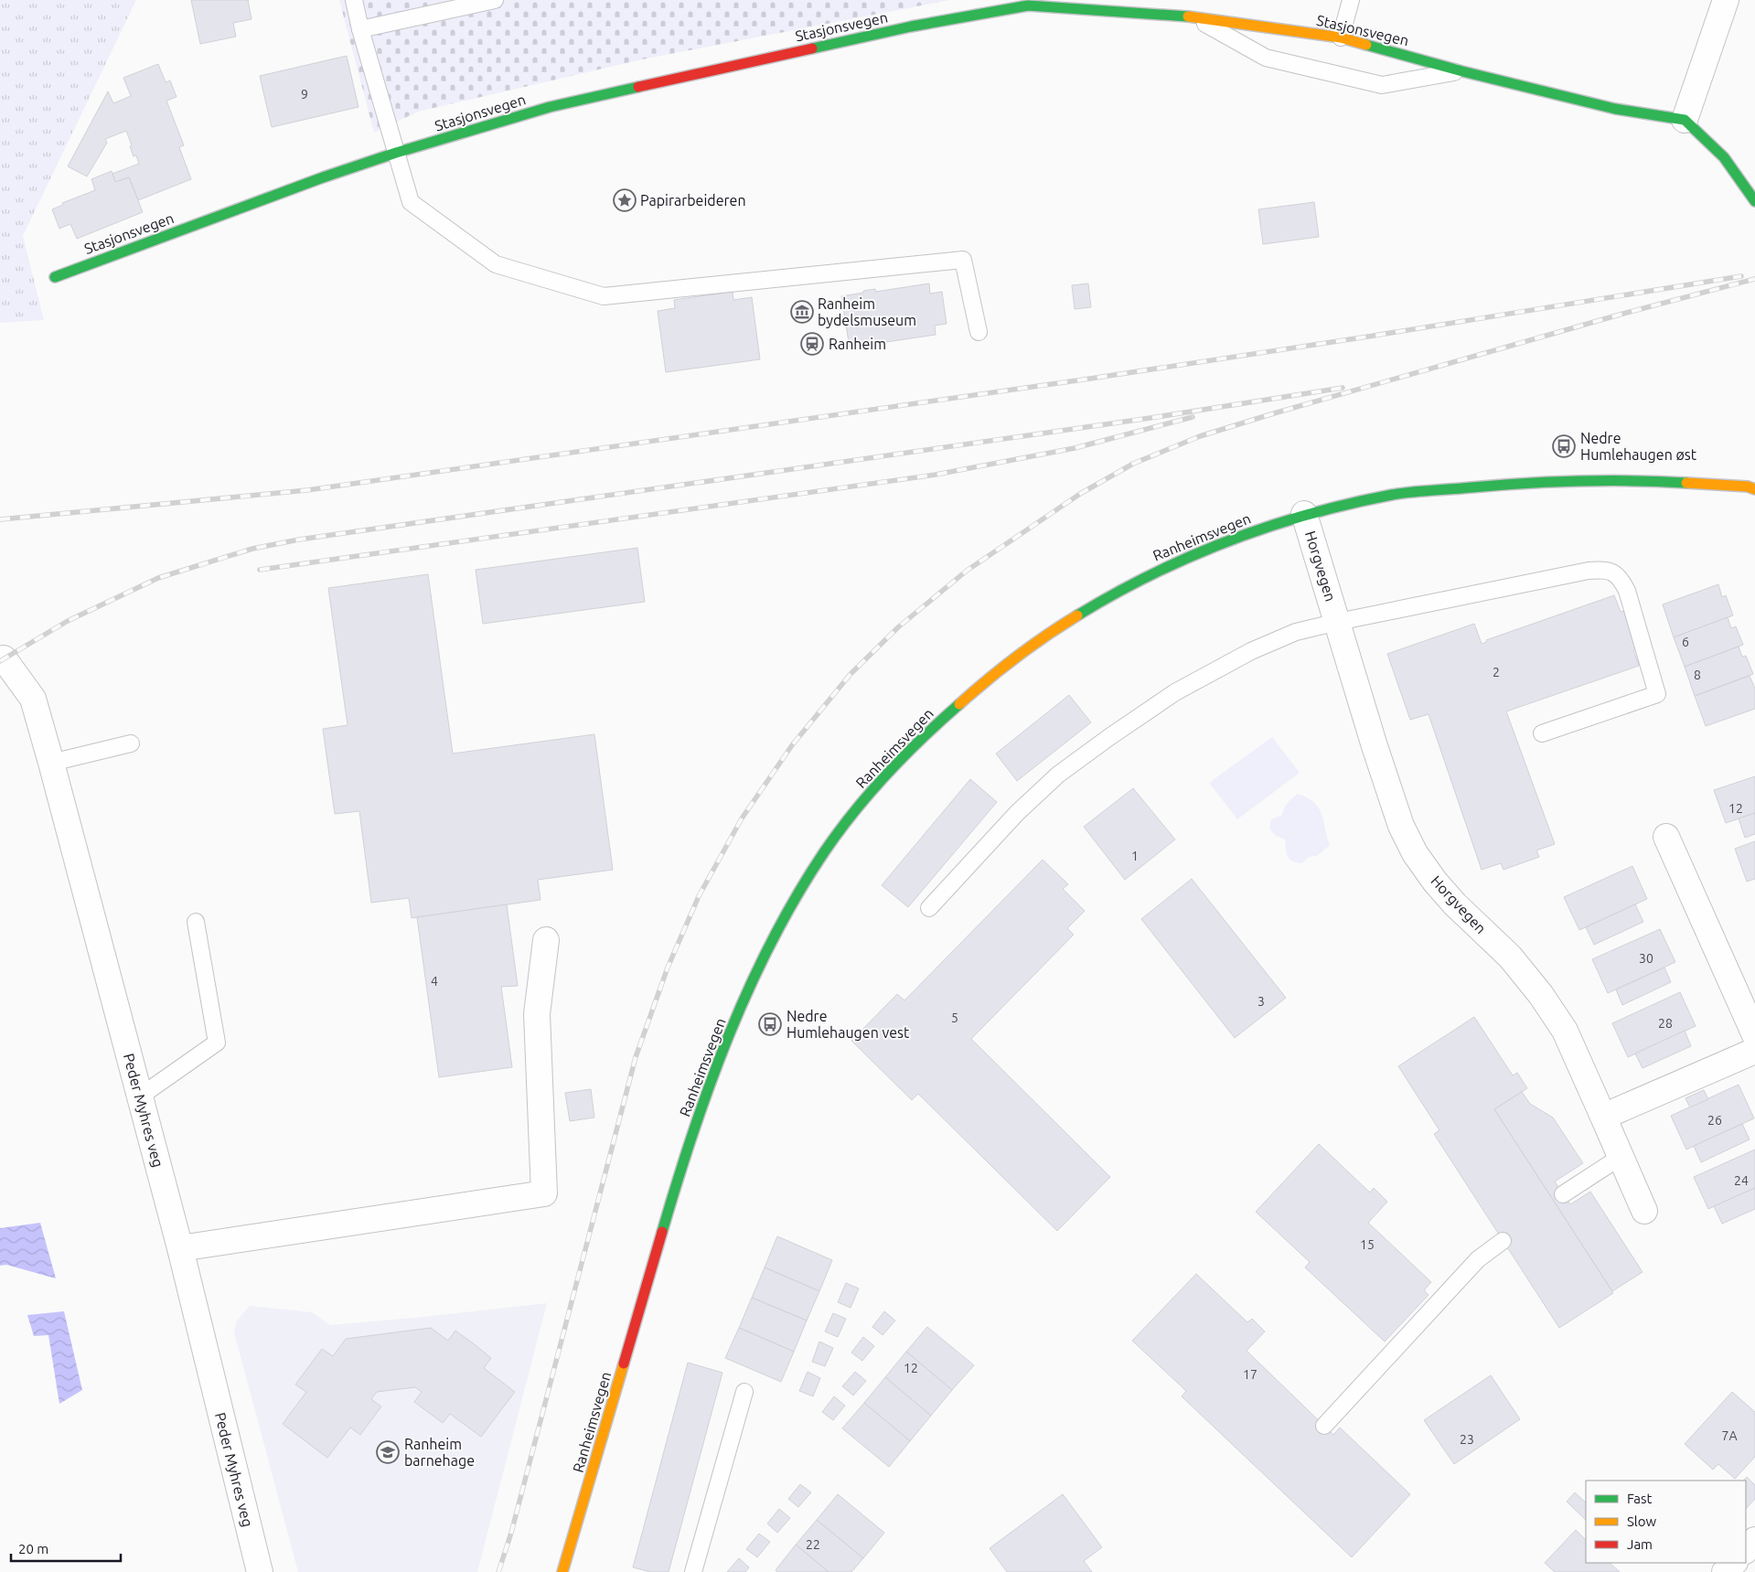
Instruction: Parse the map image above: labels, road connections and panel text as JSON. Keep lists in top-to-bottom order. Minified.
{"streets":{"street":["Stasjonsvegen","Ranheimsvegen","Horgvegen","Peder Myhres veg"]},"crossings":[["Ranheimsvegen","Horgvegen"]],"places":{"place":["Papirarbeideren"],"museum":["Ranheim bydelsmuseum"],"station":["Ranheim"],"bus stop":["Nedre Humlehaugen øst","Nedre Humlehaugen vest"],"school or university":["Ranheim barnehage"]},"house_numbers":["9","6","2","8","12","1","30","4","3","5","28","26","24","15","12","17","7A","23","22"],"legend":["Fast","Slow","Jam"],"scale_bar":"20 m"}
